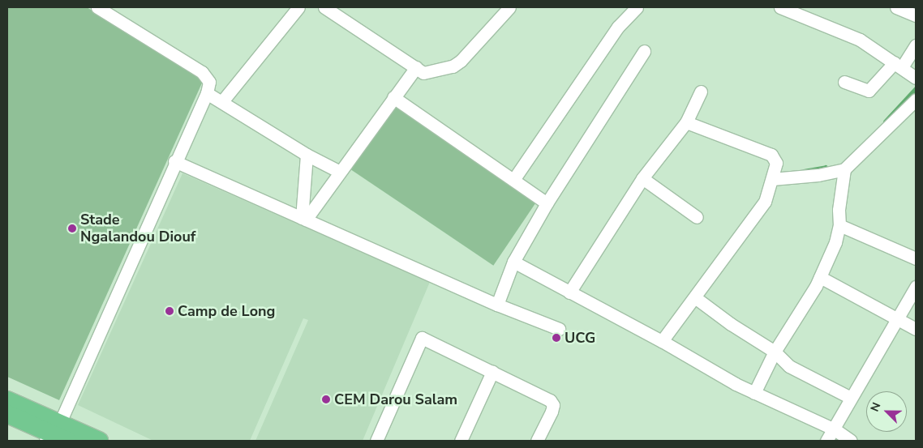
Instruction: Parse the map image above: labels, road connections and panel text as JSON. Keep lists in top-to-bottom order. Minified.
{"places":["Stade Ngalandou Diouf","Camp de Long","UCG","CEM Darou Salam"],"north":"top left"}
